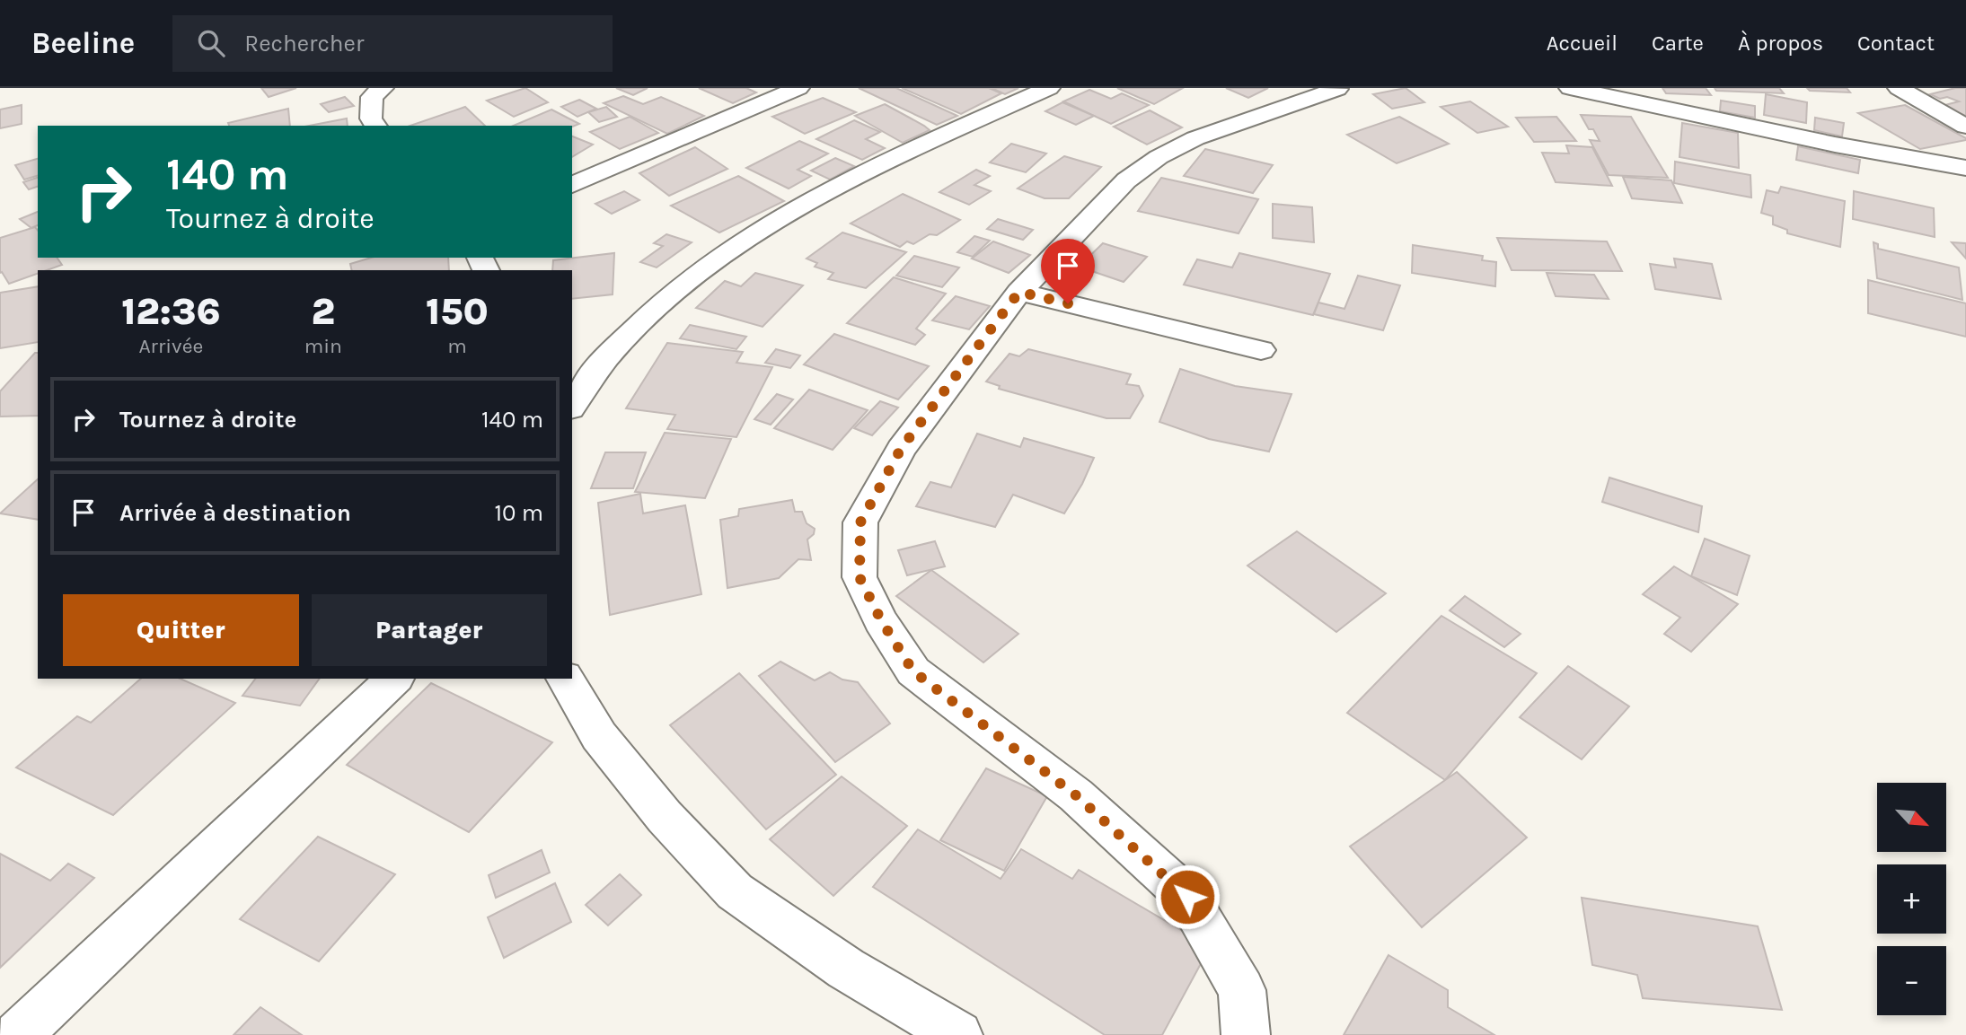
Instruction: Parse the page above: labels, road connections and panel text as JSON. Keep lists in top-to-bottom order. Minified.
{"north":"bottom right","page":{"header":"Beeline","search":"Rechercher","nav":["Accueil","Carte","À propos","Contact"],"turn":["140 m","Tournez à droite"],"eta":["12:36","Arrivée","2","min","150","m"],"list":[{"name":"Tournez à droite","value":"140 m"},{"name":"Arrivée à destination","value":"10 m"}],"buttons":["Quitter","Partager"],"map_buttons":["+","−"]}}
